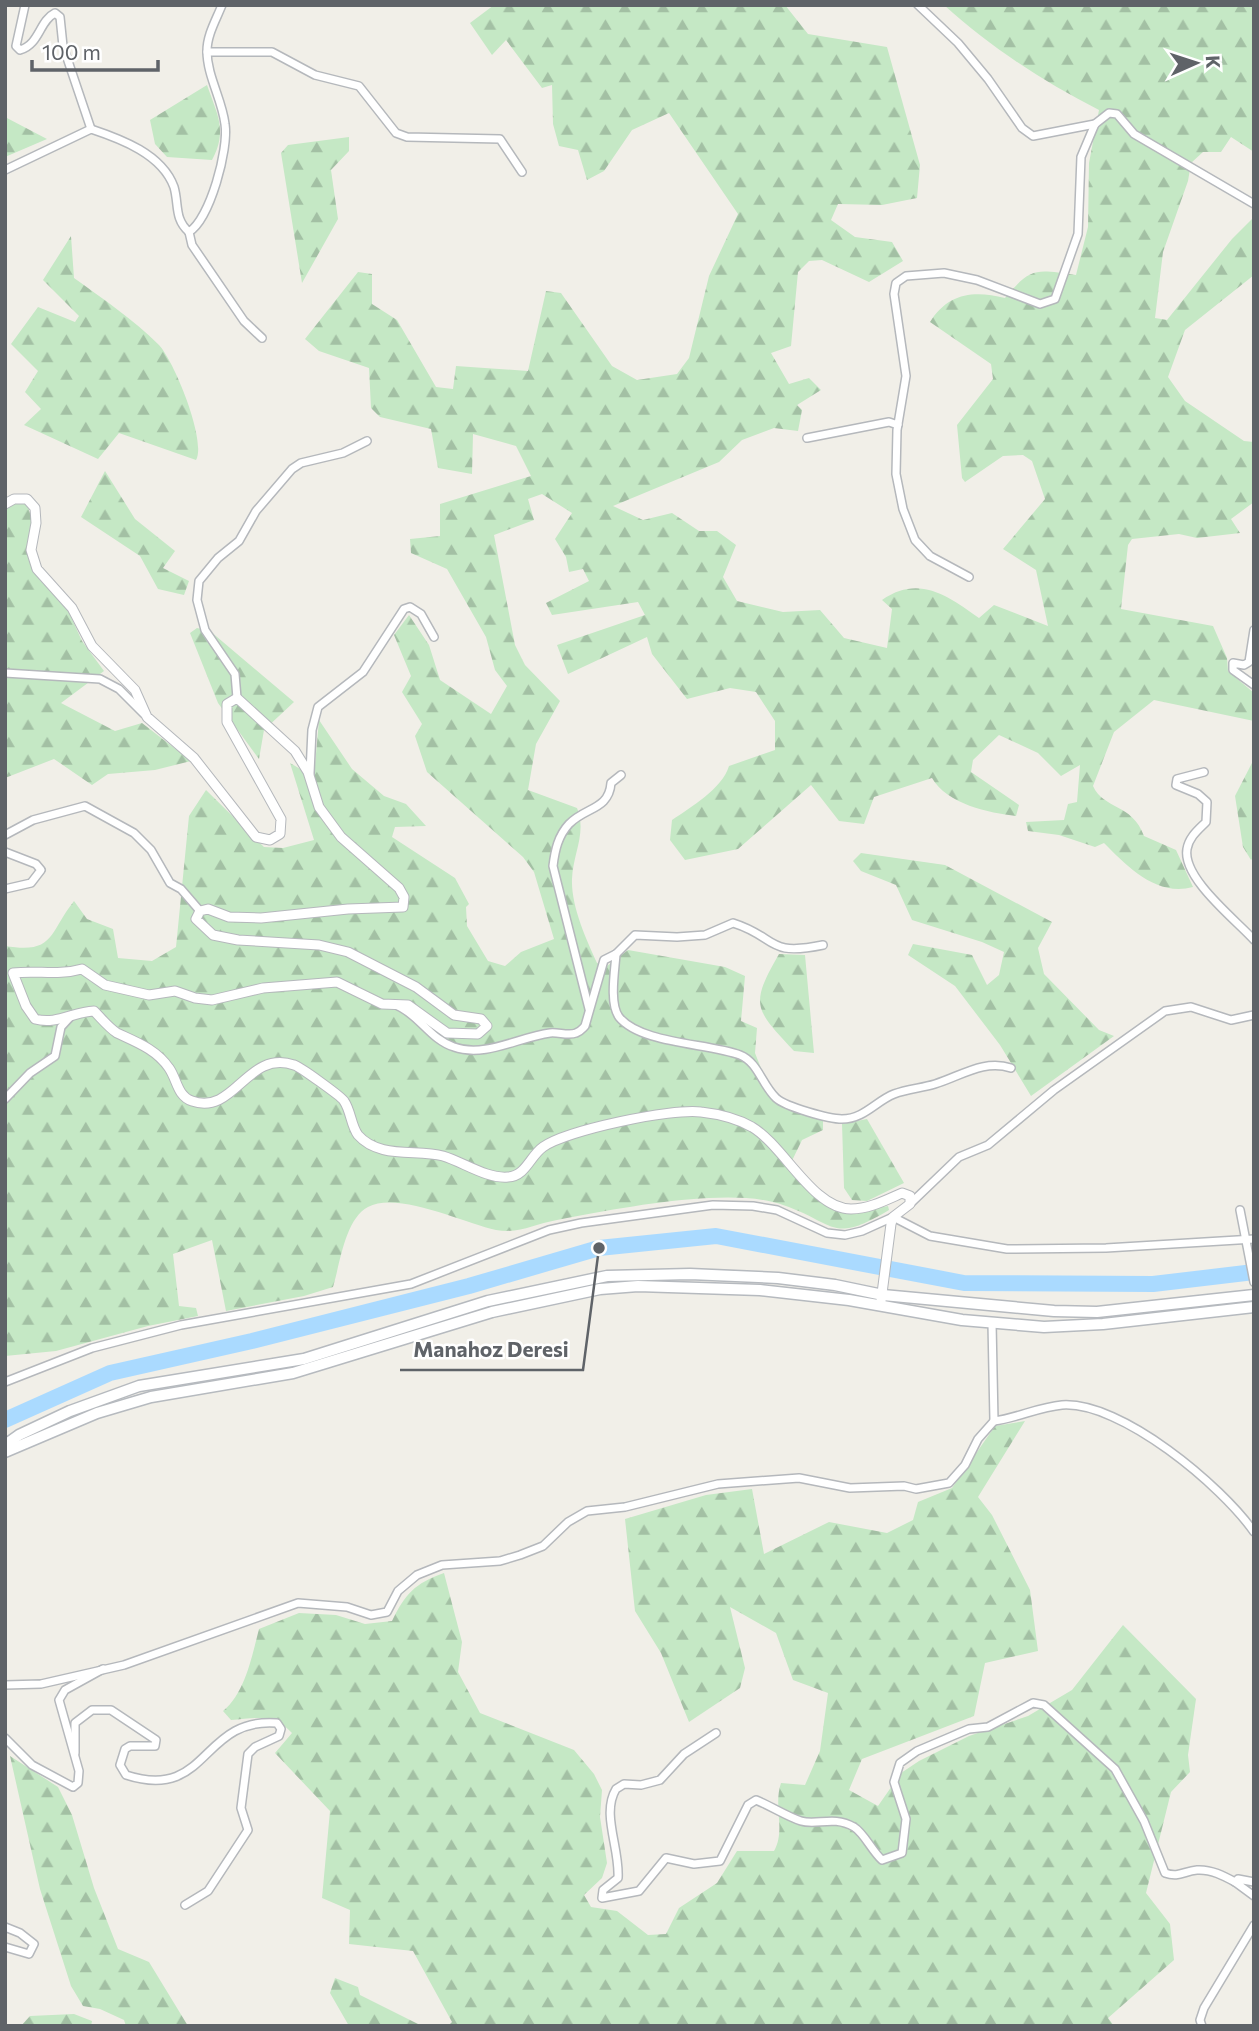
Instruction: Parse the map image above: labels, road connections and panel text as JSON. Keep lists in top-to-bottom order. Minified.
{"places":["Manahoz Deresi"],"scale_bar":"100 m","north":"right"}
